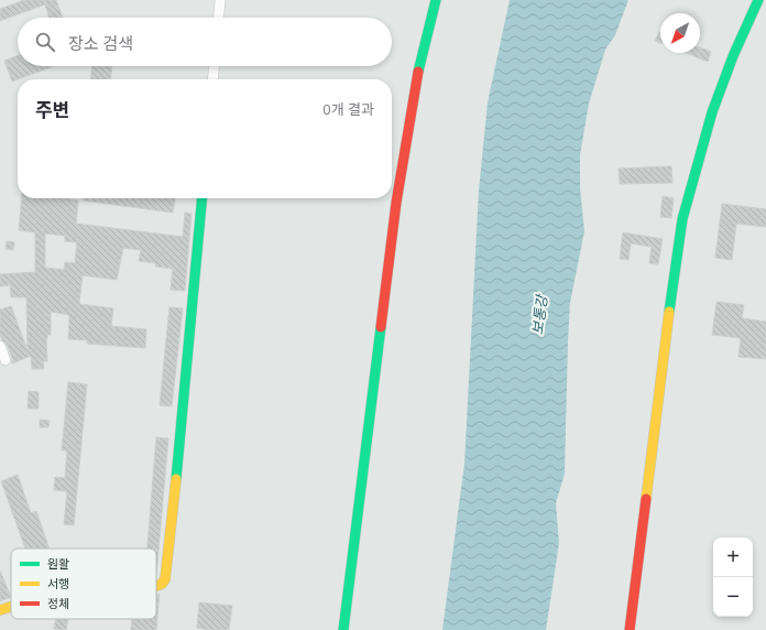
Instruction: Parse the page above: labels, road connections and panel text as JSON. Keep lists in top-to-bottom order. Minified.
{"water":["보통강"],"legend":["원활","서행","정체"],"north":"bottom left","page":{"search":"장소 검색","heading":["주변","0개 결과"],"map_buttons":["+","−"]}}
